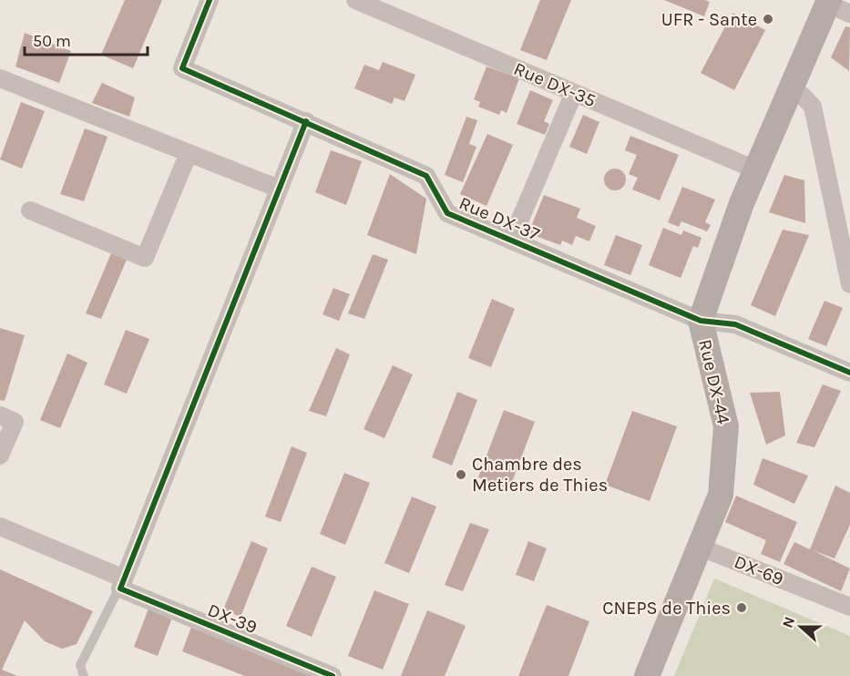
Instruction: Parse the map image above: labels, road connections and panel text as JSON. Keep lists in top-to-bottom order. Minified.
{"streets":{"street":["Rue DX-35","Rue DX-37","Rue DX-44","DX-69","DX-39"]},"crossings":[["Rue DX-35","Rue DX-44"],["Rue DX-37","Rue DX-44"],["Rue DX-44","DX-69"]],"places":["UFR - Sante","Chambre des Metiers de Thies","CNEPS de Thies"],"scale_bar":"50 m","north":"left"}
